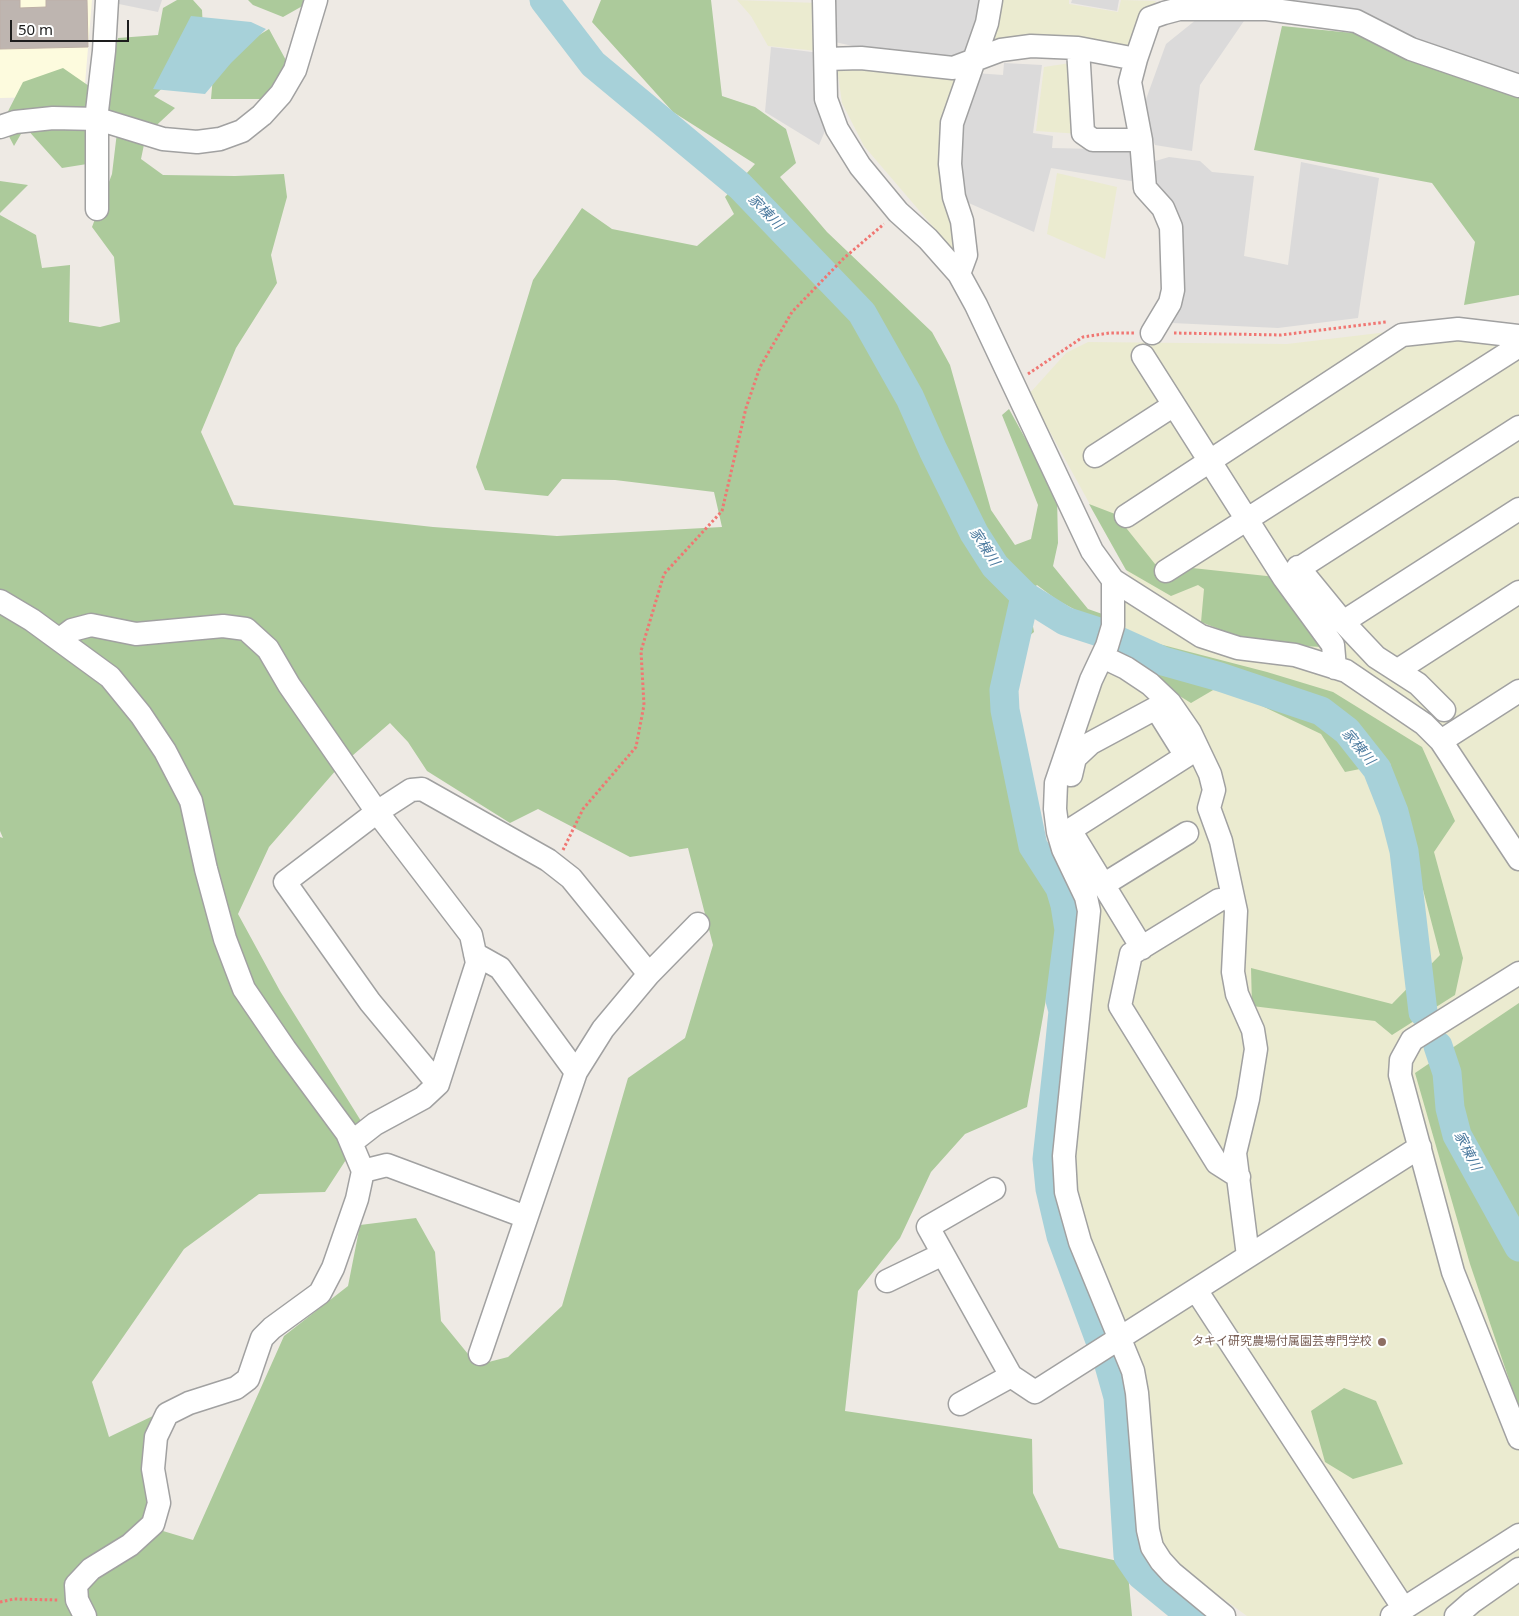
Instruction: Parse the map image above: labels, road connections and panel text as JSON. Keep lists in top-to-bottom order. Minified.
{"water":["家棟川"],"places":["タキイ研究農場付属園芸専門学校"],"scale_bar":"50 m"}
